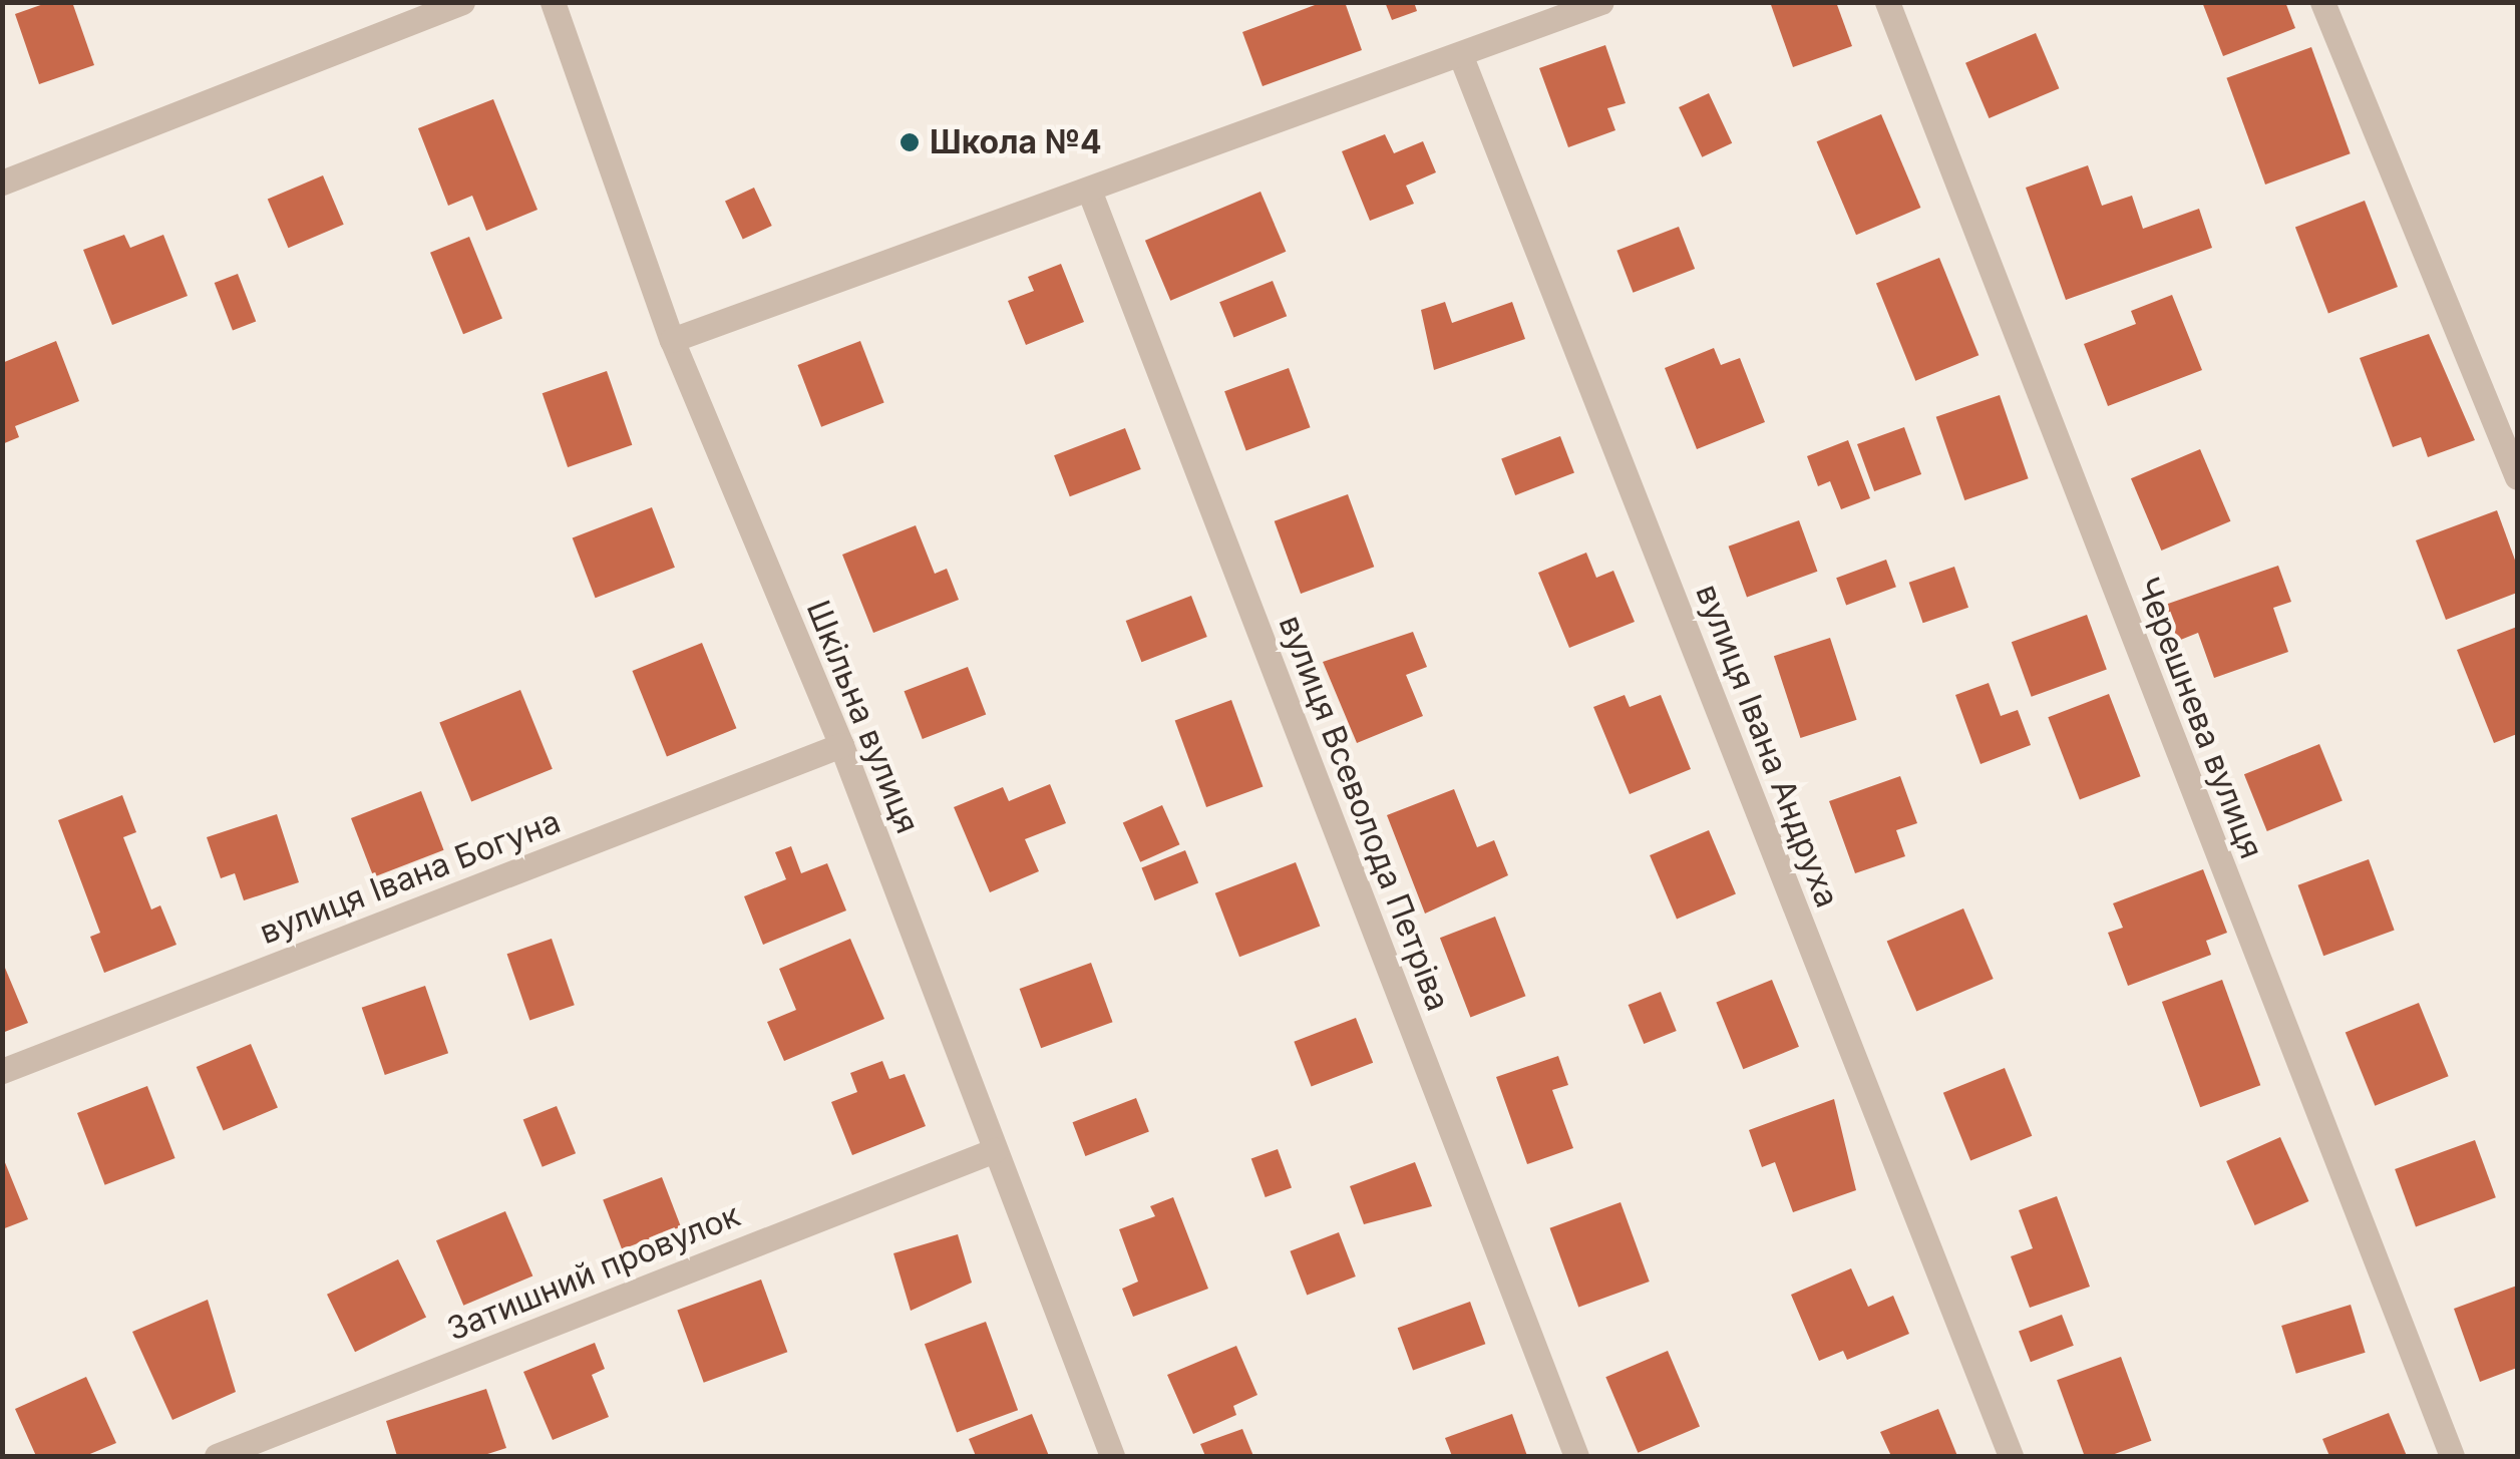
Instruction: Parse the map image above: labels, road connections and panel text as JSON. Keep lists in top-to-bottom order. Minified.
{"streets":{"street":["Шкільна вулиця","Черешнева вулиця","вулиця Івана Андруха","вулиця Всеволода Петріва","вулиця Івана Богуна","Затишний провулок"]},"crossings":[["Шкільна вулиця","вулиця Івана Богуна"],["Шкільна вулиця","Затишний провулок"]],"places":["Школа №4"]}
